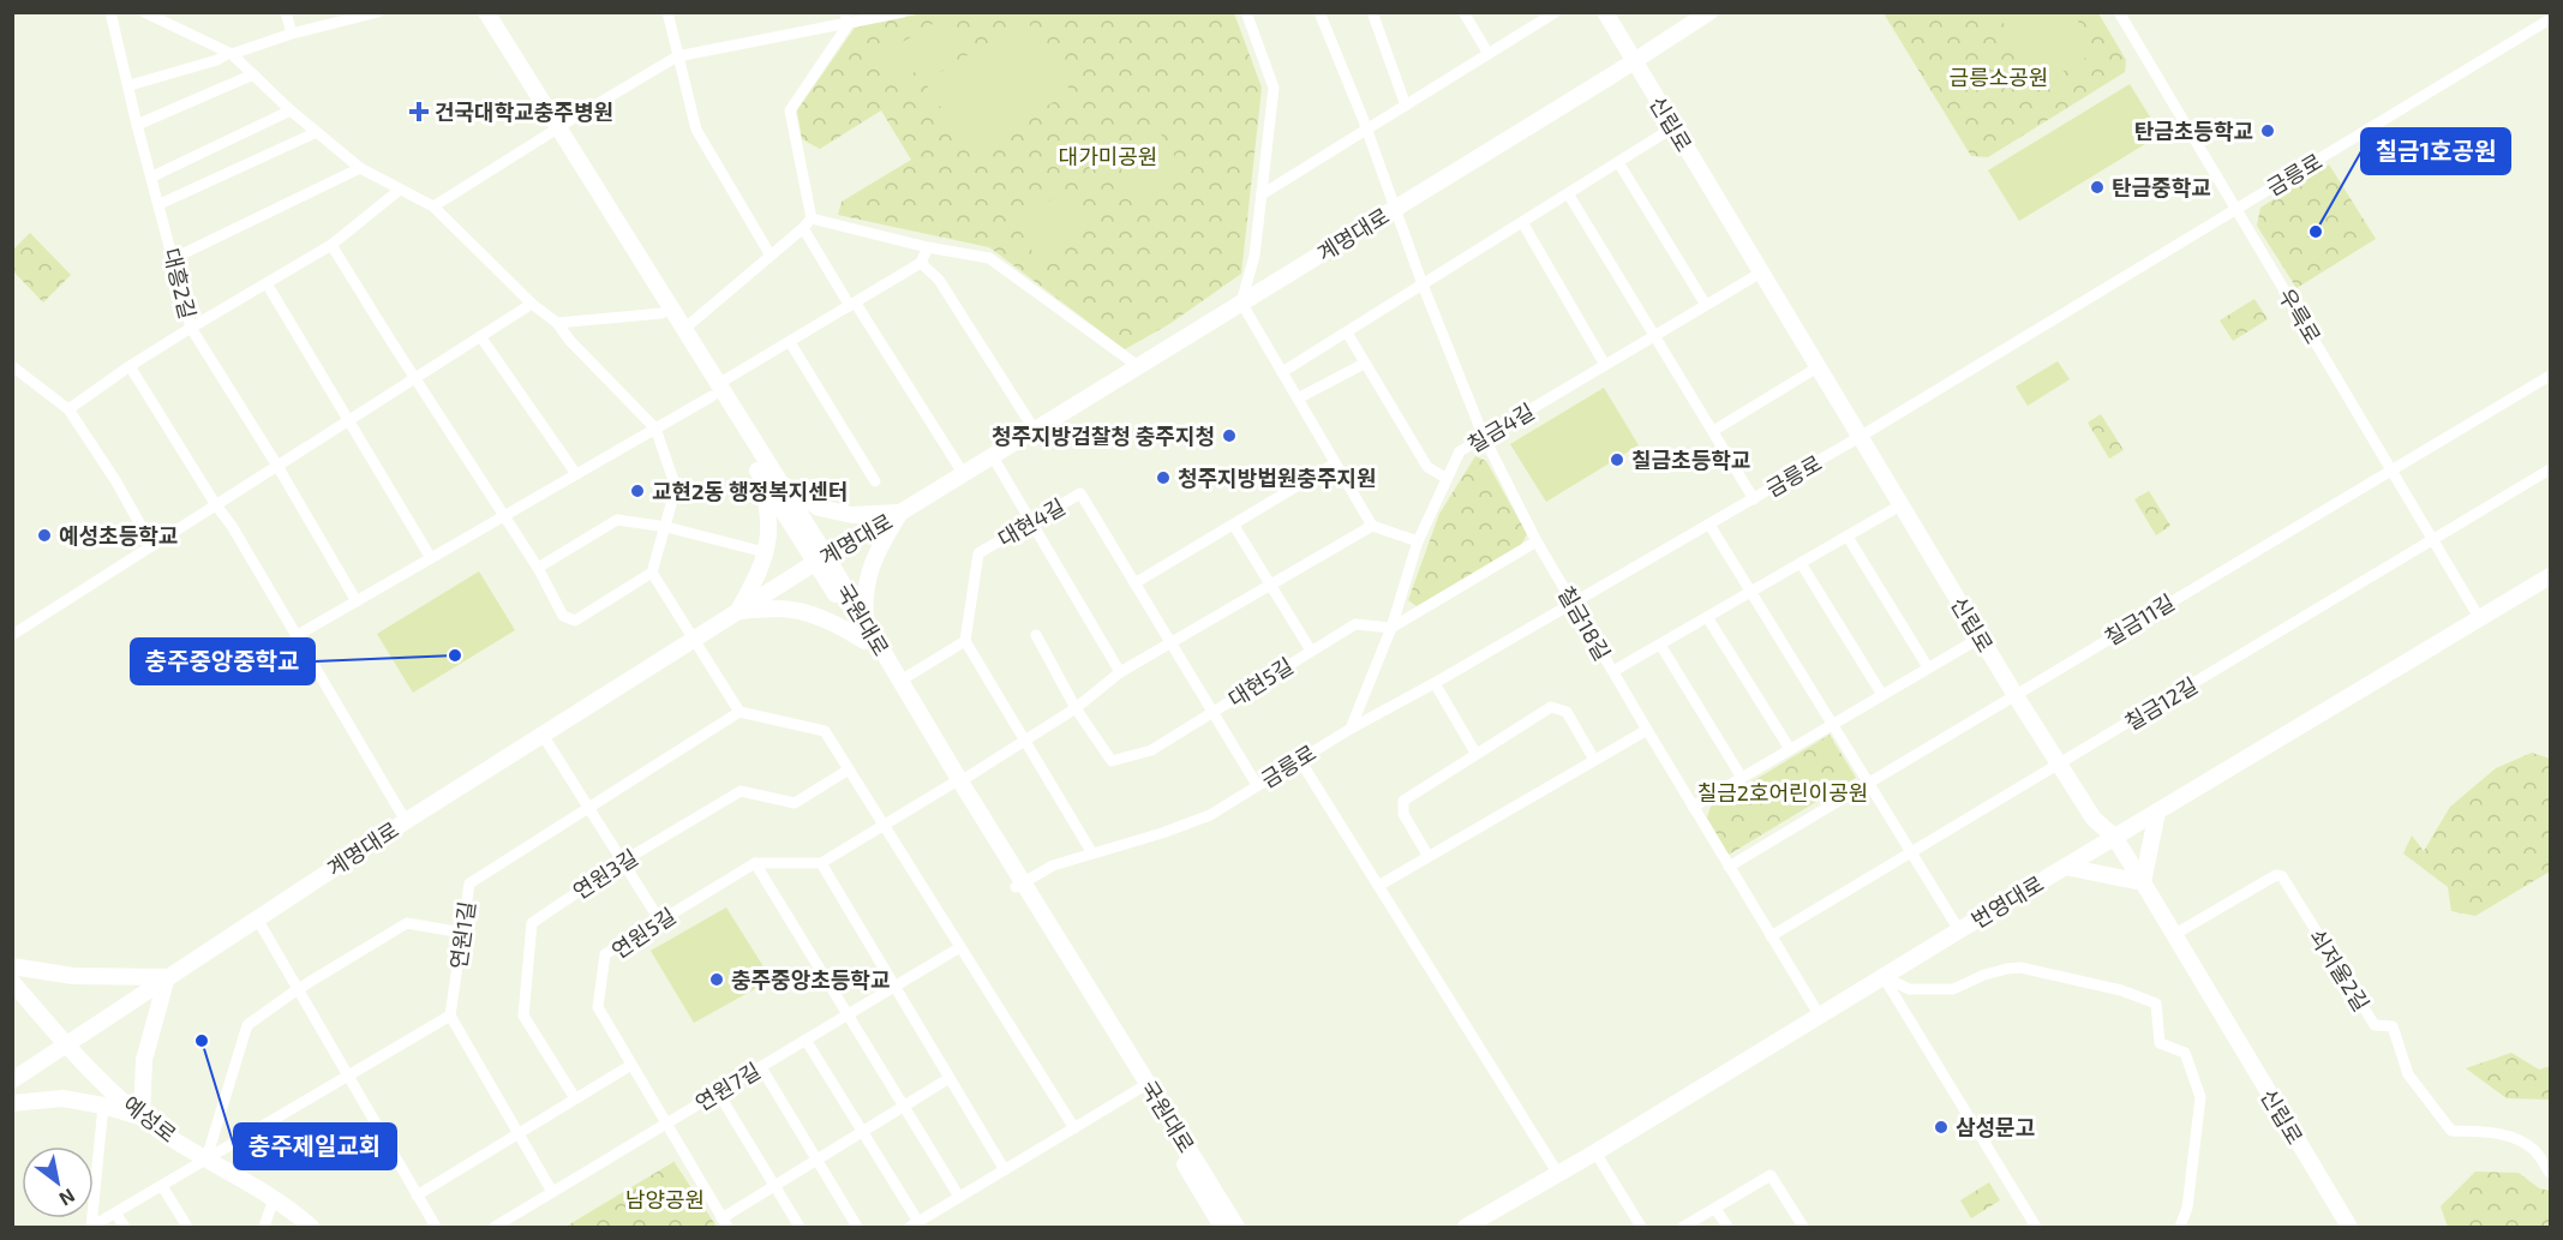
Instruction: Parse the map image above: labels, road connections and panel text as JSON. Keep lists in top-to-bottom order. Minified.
{"streets":{"street":["신립로","금릉로","계명대로","대흥2길","우륵로","칠금4길","대현4길","국원대로","칠금11길","칠금18길","대현5길","칠금12길","연원3길","번영대로","연원5길","연원1길","쇠저울2길","연원7길","예성로"]},"crossings":[["신립로","금릉로"],["신립로","계명대로"],["신립로","칠금4길"],["신립로","칠금11길"],["신립로","칠금12길"],["신립로","번영대로"],["신립로","쇠저울2길"],["금릉로","우륵로"],["금릉로","칠금4길"],["금릉로","대현4길"],["금릉로","국원대로"],["금릉로","칠금18길"],["계명대로","국원대로"],["계명대로","칠금18길"],["계명대로","예성로"],["우륵로","칠금11길"],["우륵로","칠금12길"],["우륵로","번영대로"],["칠금4길","칠금18길"],["칠금4길","대현5길"],["대현4길","대현5길"],["대현4길","연원5길"],["국원대로","연원5길"],["칠금11길","칠금18길"],["칠금18길","칠금12길"],["칠금18길","번영대로"],["대현5길","연원5길"],["연원5길","연원7길"]],"parks":["금릉소공원","대가미공원","칠금2호어린이공원","남양공원"],"places":{"health":["건국대학교충주병원"],"other":["탄금초등학교","탄금중학교","칠금1호공원","청주지방검찰청 충주지청","칠금초등학교","청주지방법원충주지원","교현2동 행정복지센터","예성초등학교","충주중앙중학교","충주중앙초등학교","충주제일교회","삼성문고"]},"north":"bottom right"}
